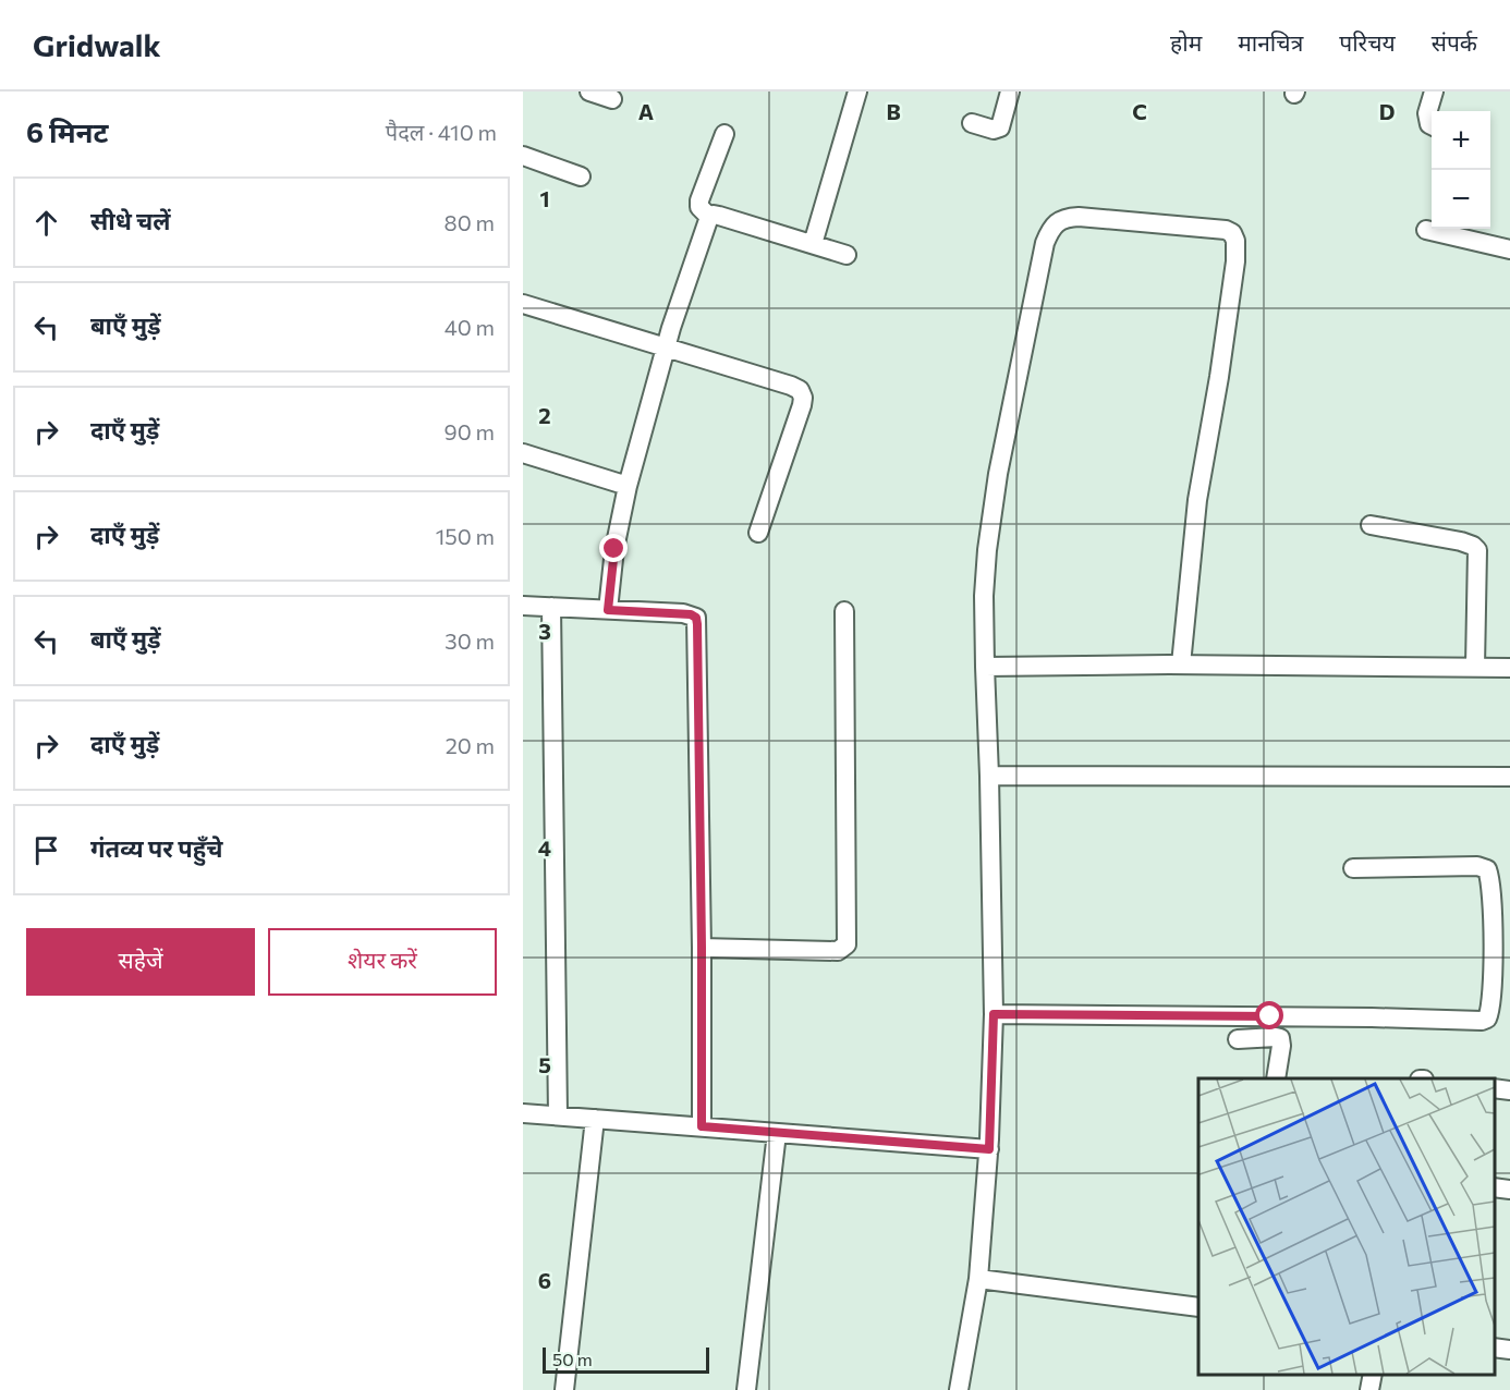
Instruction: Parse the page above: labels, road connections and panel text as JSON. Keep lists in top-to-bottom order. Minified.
{"scale_bar":"50 m","page":{"header":"Gridwalk","nav":["होम","मानचित्र","परिचय","संपर्क"],"heading":["6 मिनट","पैदल · 410 m"],"map_buttons":["+","−"],"list":[["सीधे चलें","80 m"],["बाएँ मुड़ें","40 m"],["दाएँ मुड़ें","90 m"],["दाएँ मुड़ें","150 m"],["बाएँ मुड़ें","30 m"],["दाएँ मुड़ें","20 m"],"गंतव्य पर पहुँचे"],"buttons":["सहेजें","शेयर करें"],"scale":"50 m"},"grid":{"columns":["A","B","C","D"],"rows":["1","2","3","4","5","6"]}}
